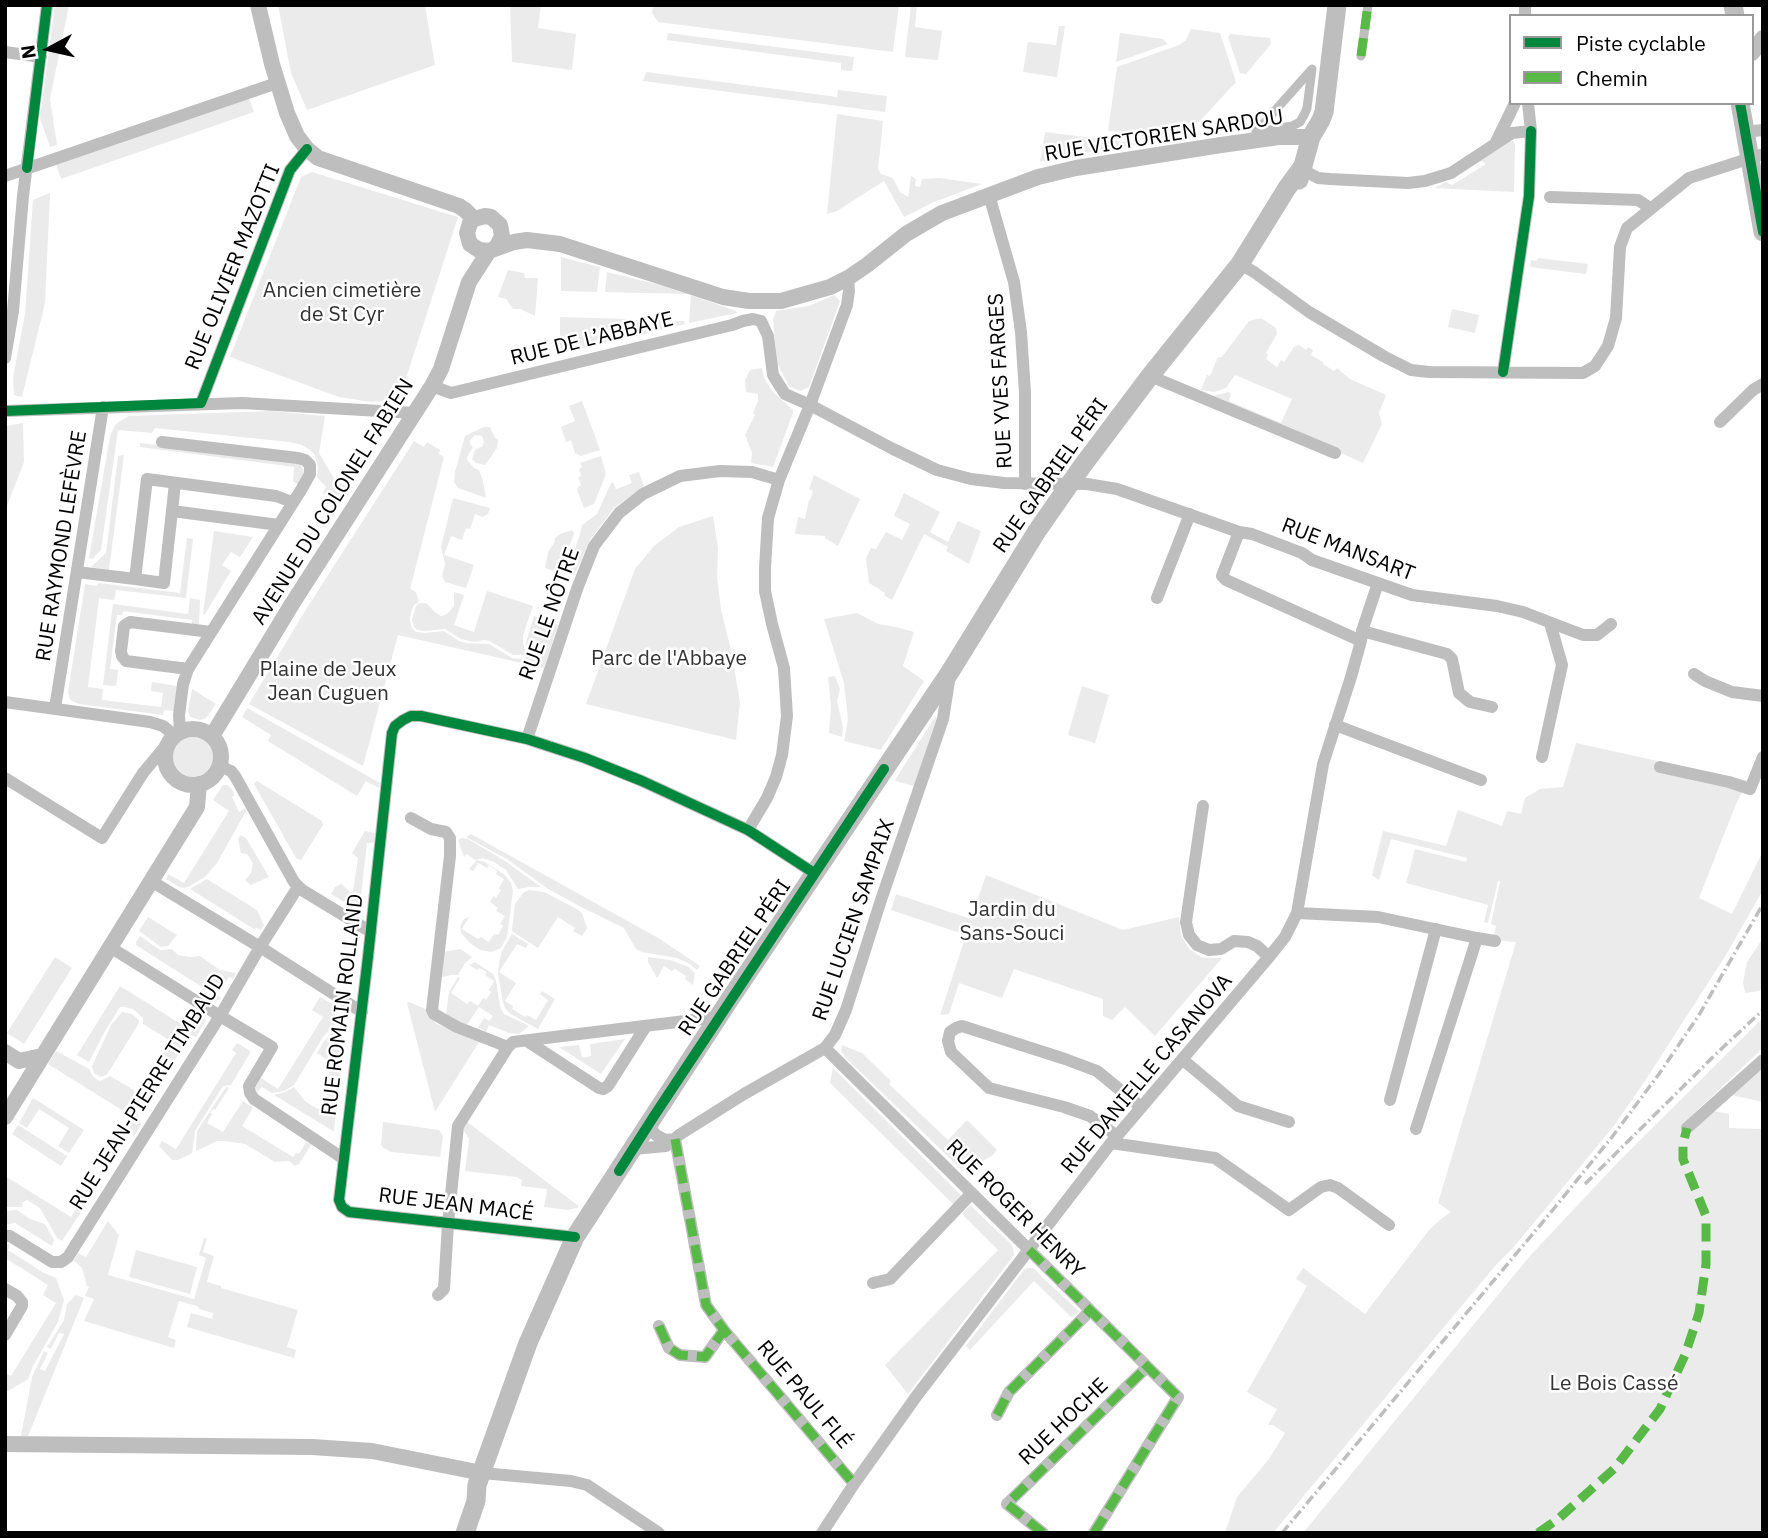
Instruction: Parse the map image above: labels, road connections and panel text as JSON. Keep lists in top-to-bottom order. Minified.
{"streets":{"main road":["RUE GABRIEL PÉRI"],"street":["RUE VICTORIEN SARDOU","RUE OLIVIER MAZOTTI","RUE DE L’ABBAYE","RUE YVES FARGES","AVENUE DU COLONEL FABIEN","RUE RAYMOND LEFÈVRE","RUE MANSART","RUE LE NÔTRE","RUE LUCIEN SAMPAIX","RUE ROMAIN ROLLAND","RUE DANIELLE CASANOVA","RUE JEAN-PIERRE TIMBAUD","RUE JEAN MACÉ","RUE ROGER HENRY","RUE PAUL FLÉ","RUE HOCHE"]},"crossings":[["RUE VICTORIEN SARDOU","RUE YVES FARGES"],["RUE VICTORIEN SARDOU","RUE GABRIEL PÉRI"],["RUE VICTORIEN SARDOU","AVENUE DU COLONEL FABIEN"],["RUE VICTORIEN SARDOU","RUE MANSART"],["RUE OLIVIER MAZOTTI","RUE RAYMOND LEFÈVRE"],["RUE DE L’ABBAYE","AVENUE DU COLONEL FABIEN"],["RUE DE L’ABBAYE","RUE MANSART"],["RUE YVES FARGES","RUE MANSART"],["RUE GABRIEL PÉRI","RUE MANSART"],["RUE GABRIEL PÉRI","RUE LUCIEN SAMPAIX"],["RUE GABRIEL PÉRI","RUE ROMAIN ROLLAND"],["RUE GABRIEL PÉRI","RUE JEAN MACÉ"],["AVENUE DU COLONEL FABIEN","RUE RAYMOND LEFÈVRE"],["RUE MANSART","RUE DANIELLE CASANOVA"],["RUE LE NÔTRE","RUE ROMAIN ROLLAND"],["RUE LUCIEN SAMPAIX","RUE ROGER HENRY"],["RUE LUCIEN SAMPAIX","RUE PAUL FLÉ"],["RUE ROMAIN ROLLAND","RUE JEAN MACÉ"],["RUE DANIELLE CASANOVA","RUE ROGER HENRY"],["RUE DANIELLE CASANOVA","RUE PAUL FLÉ"],["RUE ROGER HENRY","RUE HOCHE"]],"parks":["Ancien cimetière de St Cyr","Parc de l'Abbaye","Plaine de Jeux Jean Cuguen","Jardin du Sans-Souci","Le Bois Cassé"],"legend":["Piste cyclable","Chemin"],"north":"left"}
